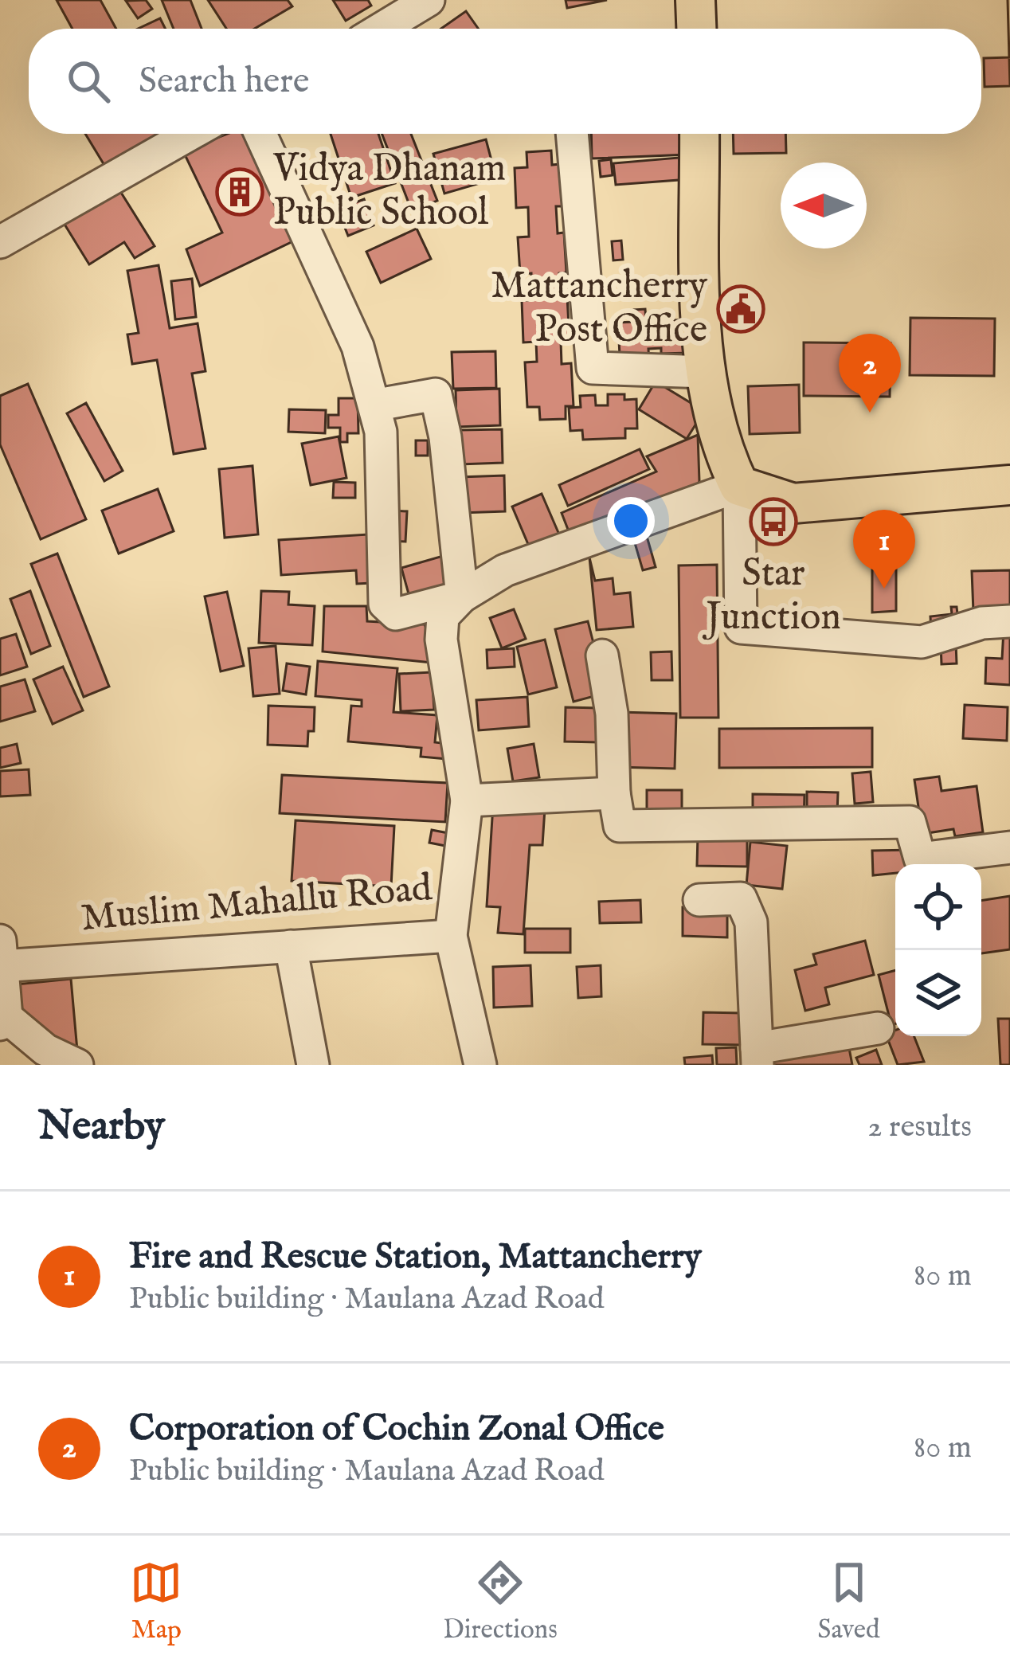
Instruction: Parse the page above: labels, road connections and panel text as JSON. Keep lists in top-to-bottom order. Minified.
{"streets":{"street":["Muslim Mahallu Road"]},"places":{"building":["Vidya Dhanam Public School"],"public building":["Mattancherry Post Office"],"bus stop":["Star Junction"]},"north":"left","page":{"search":"Search here","pins":["2","1"],"heading":["Nearby","2 results"],"list":[{"mark":"1","name":"Fire and Rescue Station, Mattancherry","note":"Public building · Maulana Azad Road","value":"80 m"},{"mark":"2","name":"Corporation of Cochin Zonal Office","note":"Public building · Maulana Azad Road","value":"80 m"}],"nav":["Map","Directions","Saved"]}}
